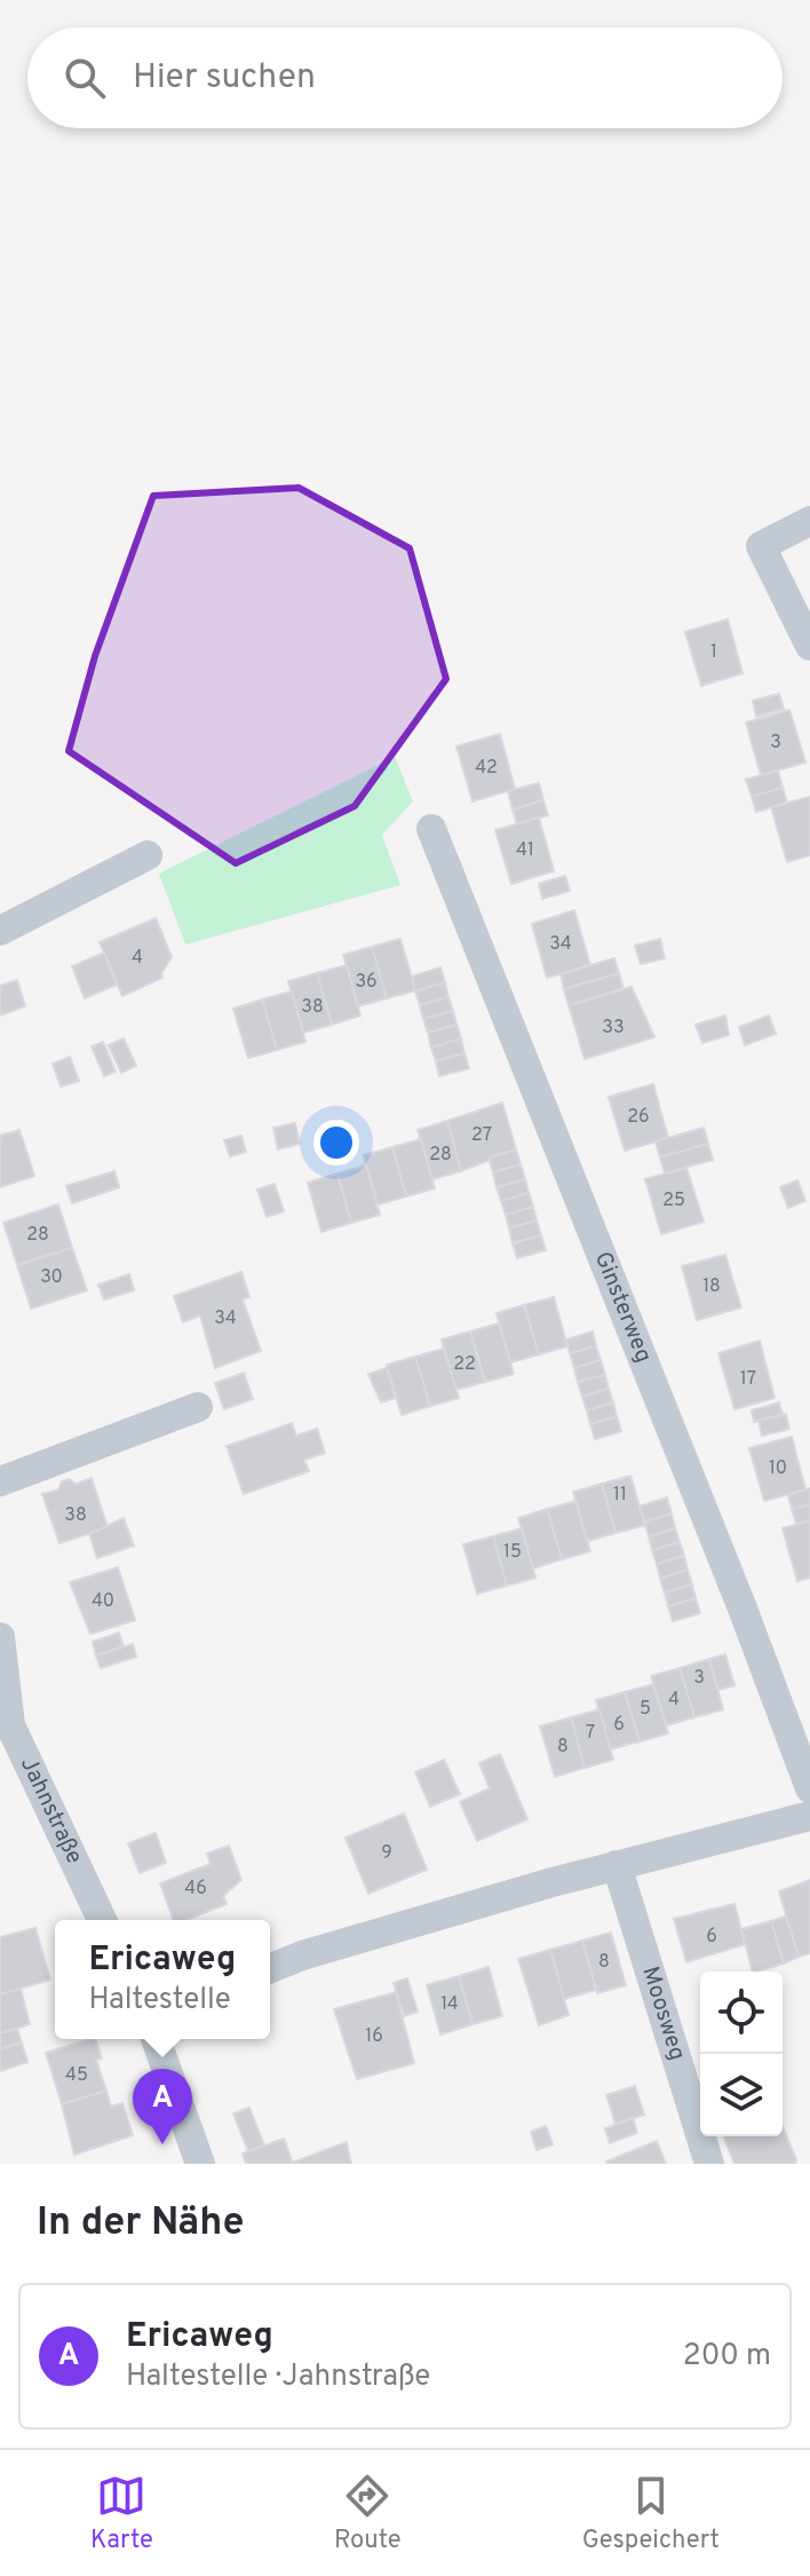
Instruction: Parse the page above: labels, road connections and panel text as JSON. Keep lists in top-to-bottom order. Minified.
{"streets":{"street":["Ginsterweg","Jahnstraße","Moosweg"]},"house_numbers":["1","3","42","41","34","4","36","38","33","26","27","28","25","28","30","18","34","22","17","10","11","38","15","40","3","4","5","6","7","8","9","46","6","8","14","16","45"],"page":{"search":"Hier suchen","popup":["Ericaweg","Haltestelle"],"pins":"A","heading":"In der Nähe","list":[{"mark":"A","name":"Ericaweg","note":"Haltestelle · Jahnstraße","value":"200 m"}],"nav":["Karte","Route","Gespeichert"]}}
